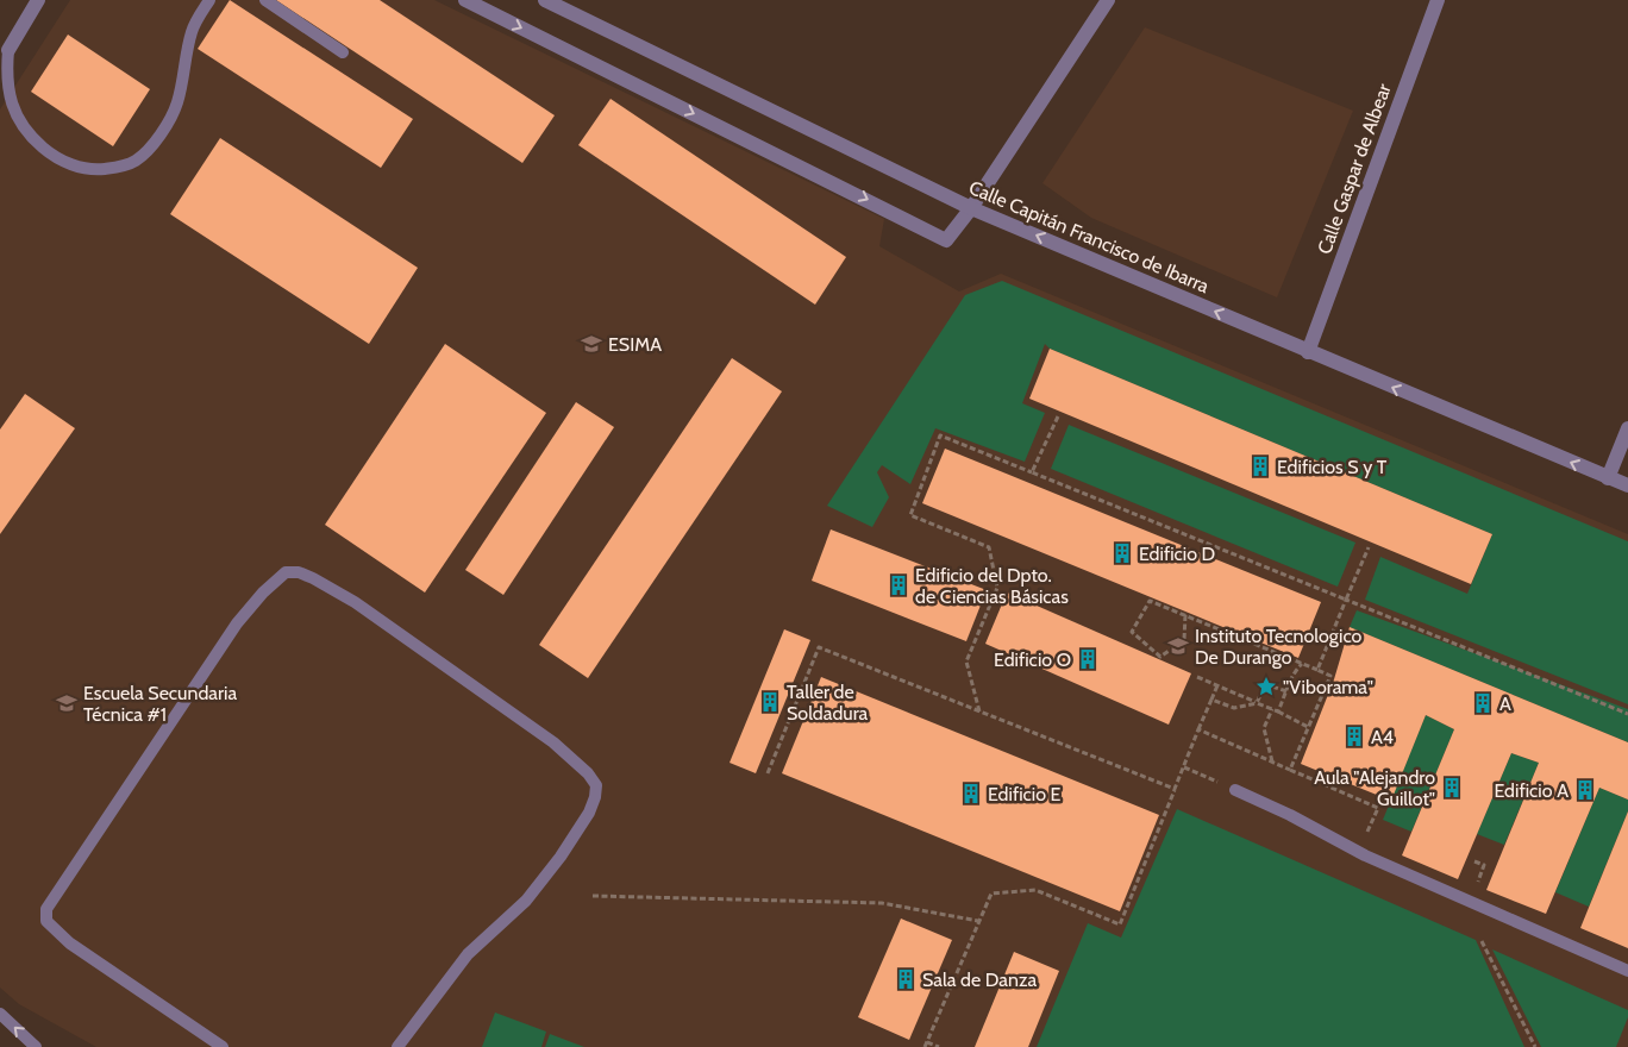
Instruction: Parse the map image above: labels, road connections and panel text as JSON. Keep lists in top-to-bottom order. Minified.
{"streets":{"street":["Calle Gaspar de Albear","Calle Capitán Francisco de Ibarra"]},"crossings":[["Calle Gaspar de Albear","Calle Capitán Francisco de Ibarra"]],"one_way":["Calle Capitán Francisco de Ibarra"],"places":{"school or university":["ESIMA","Instituto Tecnologico De Durango","Escuela Secundaria Técnica #1"],"building":["Edificios S y T","Edificio D","Edificio del Dpto. de Ciencias Básicas","Edificio O","Taller de Soldadura","A","A4","Aula \"Alejandro Guillot\"","Edificio A","Edificio E","Sala de Danza"],"place":["\"Viborama\""]}}
